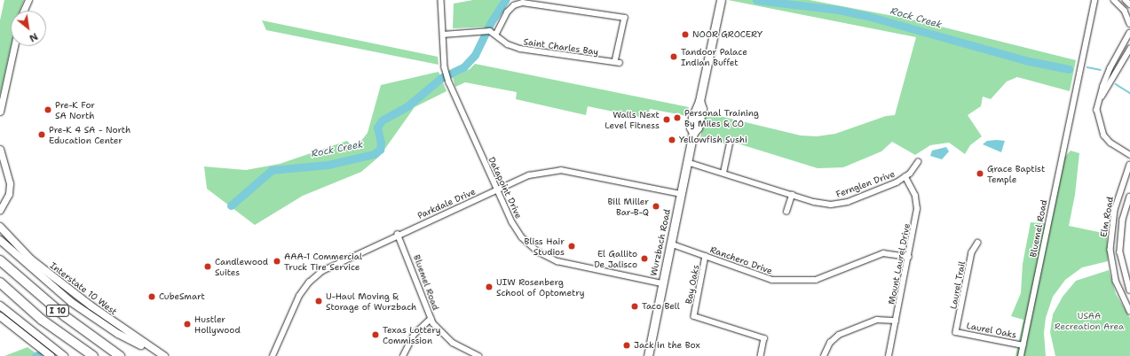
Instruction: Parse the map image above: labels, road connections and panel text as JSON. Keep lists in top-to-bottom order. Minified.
{"streets":{"highway":["I 10"],"main road":["Wurzbach Road","Interstate 10 West"],"street":["Saint Charles Bay","Fernglen Drive","Datapoint Drive","Parkdale Drive","Elm Road","Bluemel Road","Ranchero Drive","Mount Laurel Drive","Bay Oaks","Laurel Trail","Laurel Oaks"]},"crossings":[["Saint Charles Bay","Datapoint Drive"],["Fernglen Drive","Wurzbach Road"],["Fernglen Drive","Mount Laurel Drive"],["Datapoint Drive","Parkdale Drive"],["Datapoint Drive","Wurzbach Road"],["Parkdale Drive","Bluemel Road"],["Parkdale Drive","Wurzbach Road"],["Bluemel Road","Laurel Oaks"],["Wurzbach Road","Ranchero Drive"],["Ranchero Drive","Mount Laurel Drive"],["Ranchero Drive","Bay Oaks"],["Laurel Trail","Laurel Oaks"]],"water":["Rock Creek"],"parks":["USAA Recreation Area"],"places":["NOOR GROCERY","Tandoor Palace Indian Buffet","Pre-K For SA North","Personal Training By Miles & CO","Walls Next Level Fitness","Pre-K 4 SA - North Education Center","Yellowfish Sushi","Grace Baptist Temple","Bill Miller Bar-B-Q","Bliss Hair Studios","El Gallito De Jalisco","AAA-1 Commercial Truck Tire Service","Candlewood Suites","UIW Rosenberg School of Optometry","CubeSmart","U-Haul Moving & Storage of Wurzbach","Taco Bell","Hustler Hollywood","Texas Lottery Commission","Jack in the Box"],"north":"bottom right"}
